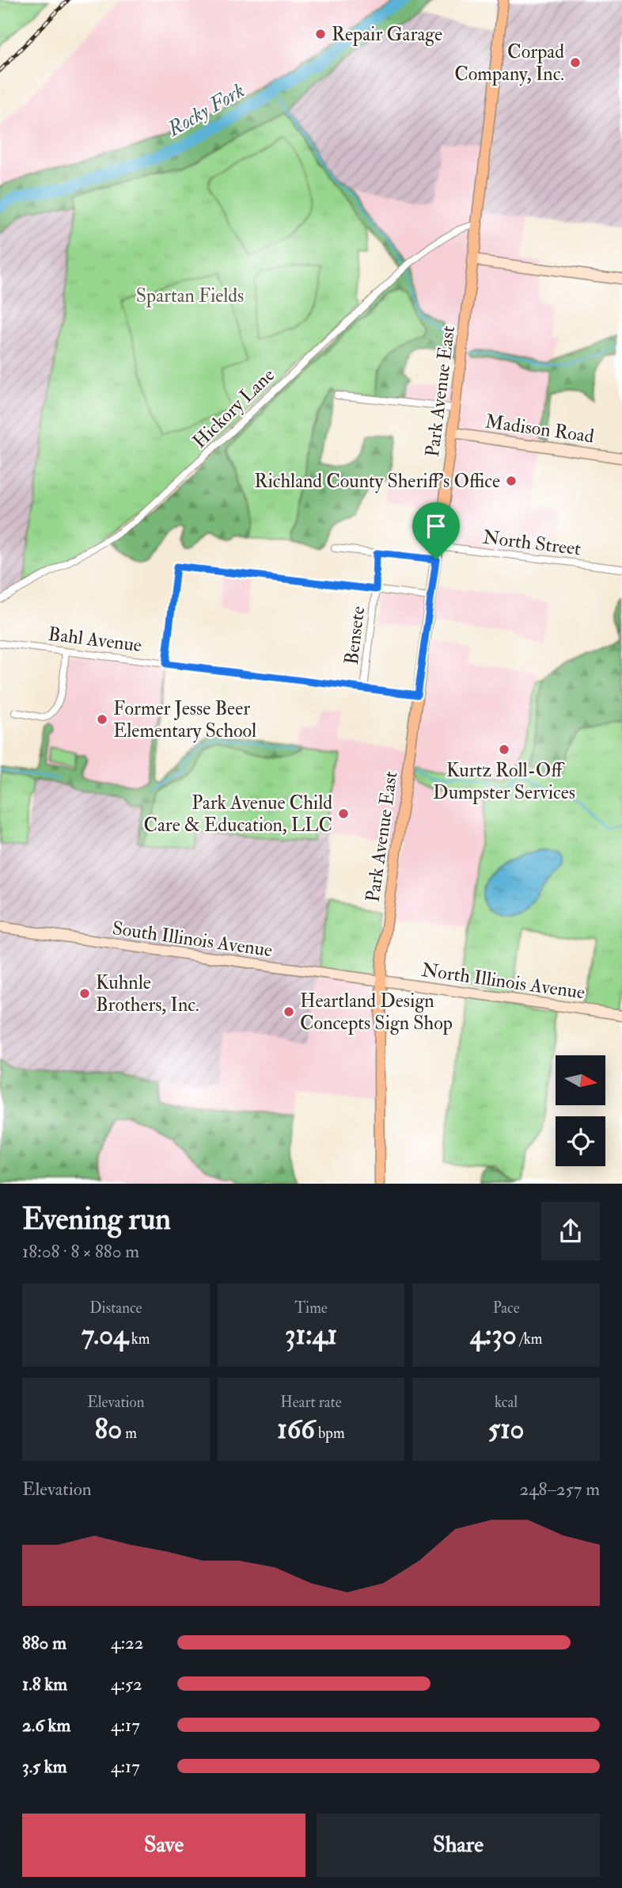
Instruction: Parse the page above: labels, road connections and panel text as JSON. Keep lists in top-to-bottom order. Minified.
{"streets":{"main road":["Park Avenue East"],"street":["Hickory Lane","Madison Road","North Street","Bensete","Bahl Avenue","South Illinois Avenue","North Illinois Avenue"]},"crossings":[["Park Avenue East","Hickory Lane"],["Park Avenue East","Madison Road"],["Park Avenue East","North Street"],["Park Avenue East","Bahl Avenue"],["Park Avenue East","South Illinois Avenue"],["Park Avenue East","North Illinois Avenue"],["Bensete","Bahl Avenue"],["South Illinois Avenue","North Illinois Avenue"]],"water":["Rocky Fork"],"parks":["Spartan Fields"],"places":["Repair Garage","Corpad Company, Inc.","Richland County Sheriff's Office","Former Jesse Beer Elementary School","Kurtz Roll-Off Dumpster Services","Park Avenue Child Care & Education, LLC","Kuhnle Brothers, Inc.","Heartland Design Concepts Sign Shop"],"north":"right","page":{"heading":["Evening run","18:08 · 8 × 880 m"],"stats":[["Distance","7.04 km"],["Time","31:41"],["Pace","4:30 /km"],["Elevation","80 m"],["Heart rate","166 bpm"],["kcal","510"]],"chart":["Elevation","248–257 m"],"list":[{"name":"880 m","note":"4:22"},{"name":"1.8 km","note":"4:52"},{"name":"2.6 km","note":"4:17"},{"name":"3.5 km","note":"4:17"}],"buttons":["Save","Share"]}}
